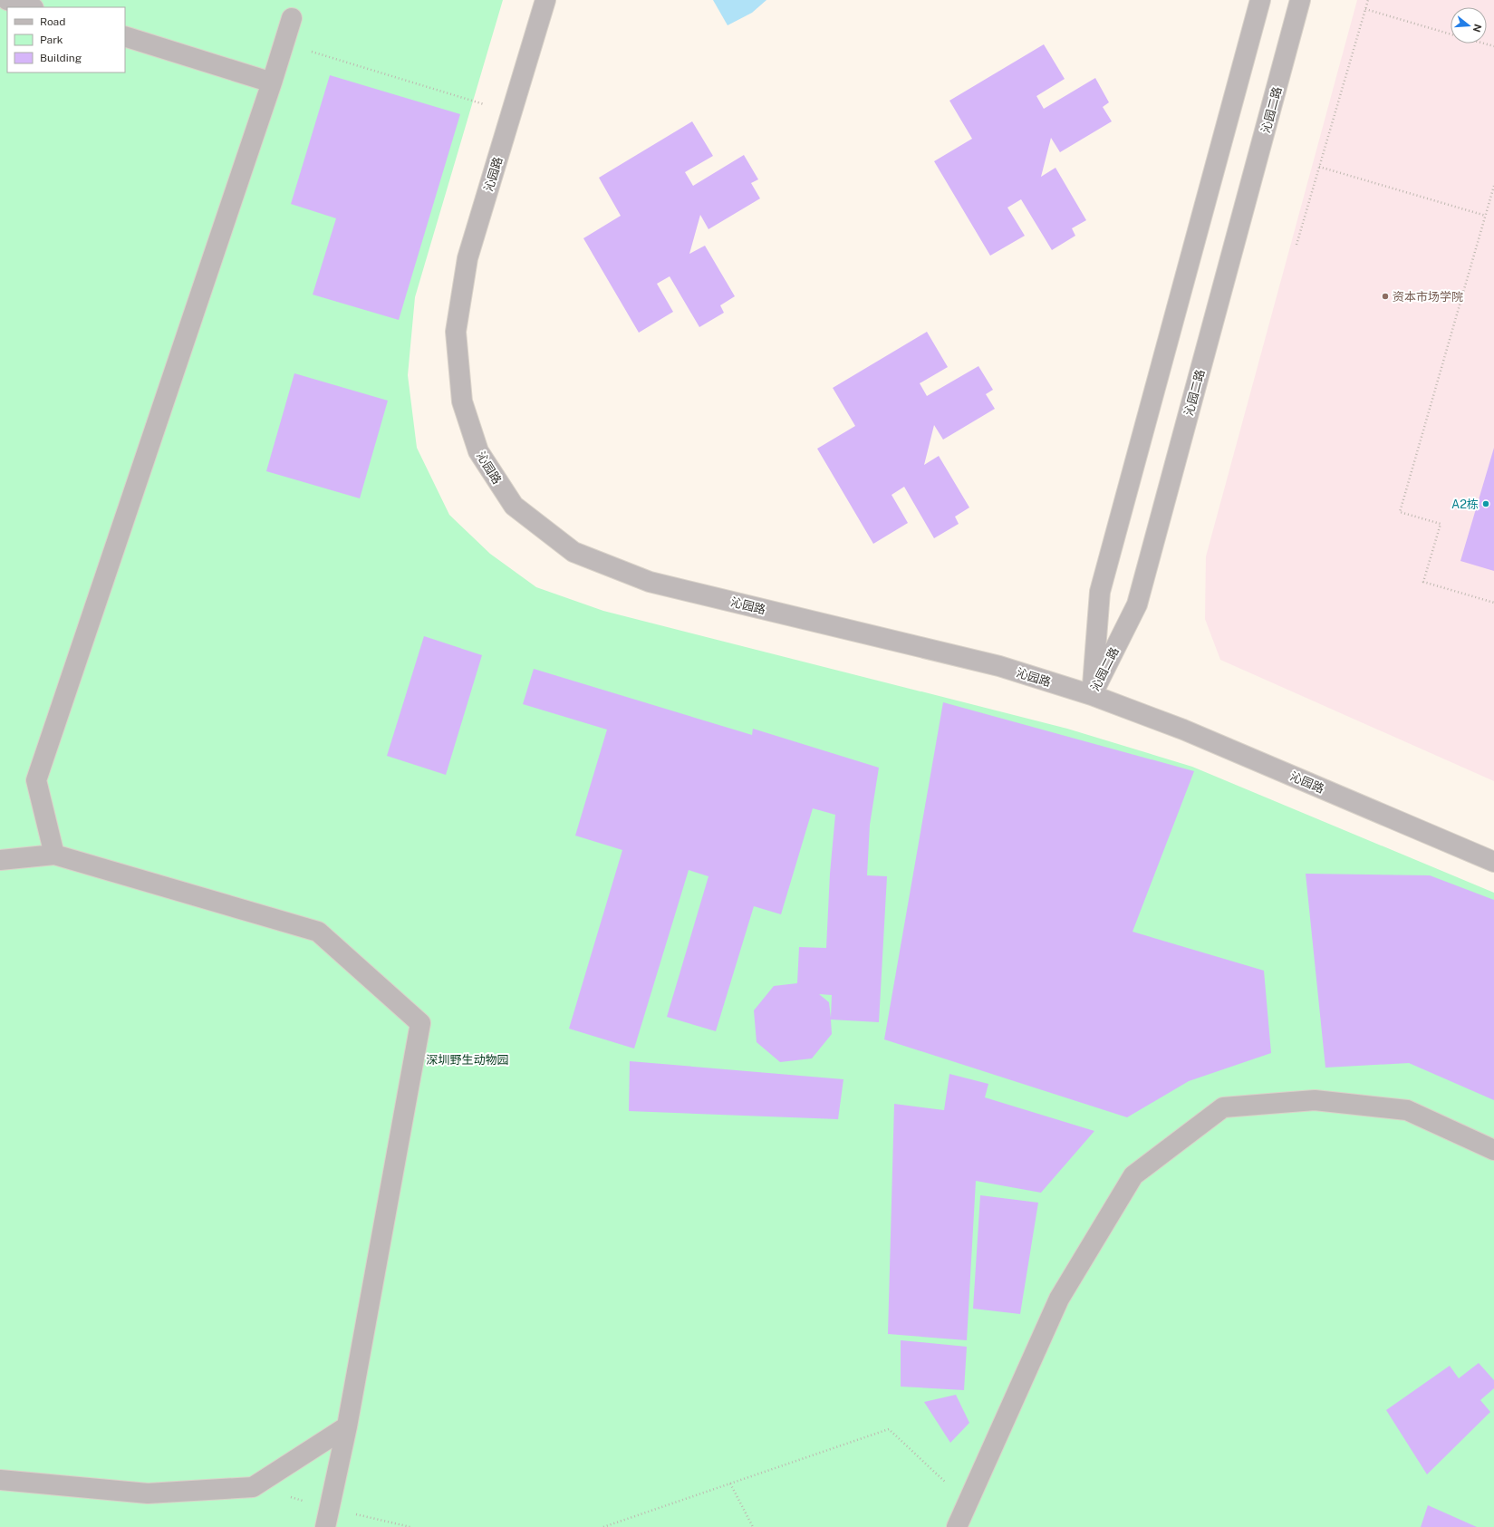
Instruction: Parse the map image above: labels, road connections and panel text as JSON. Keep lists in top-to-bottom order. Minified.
{"streets":{"street":["沁园二路","沁园路"]},"crossings":[["沁园二路","沁园路"]],"parks":["深圳野生动物园"],"places":["资本市场学院","A2栋"],"legend":["Road","Park","Building"],"north":"right"}
